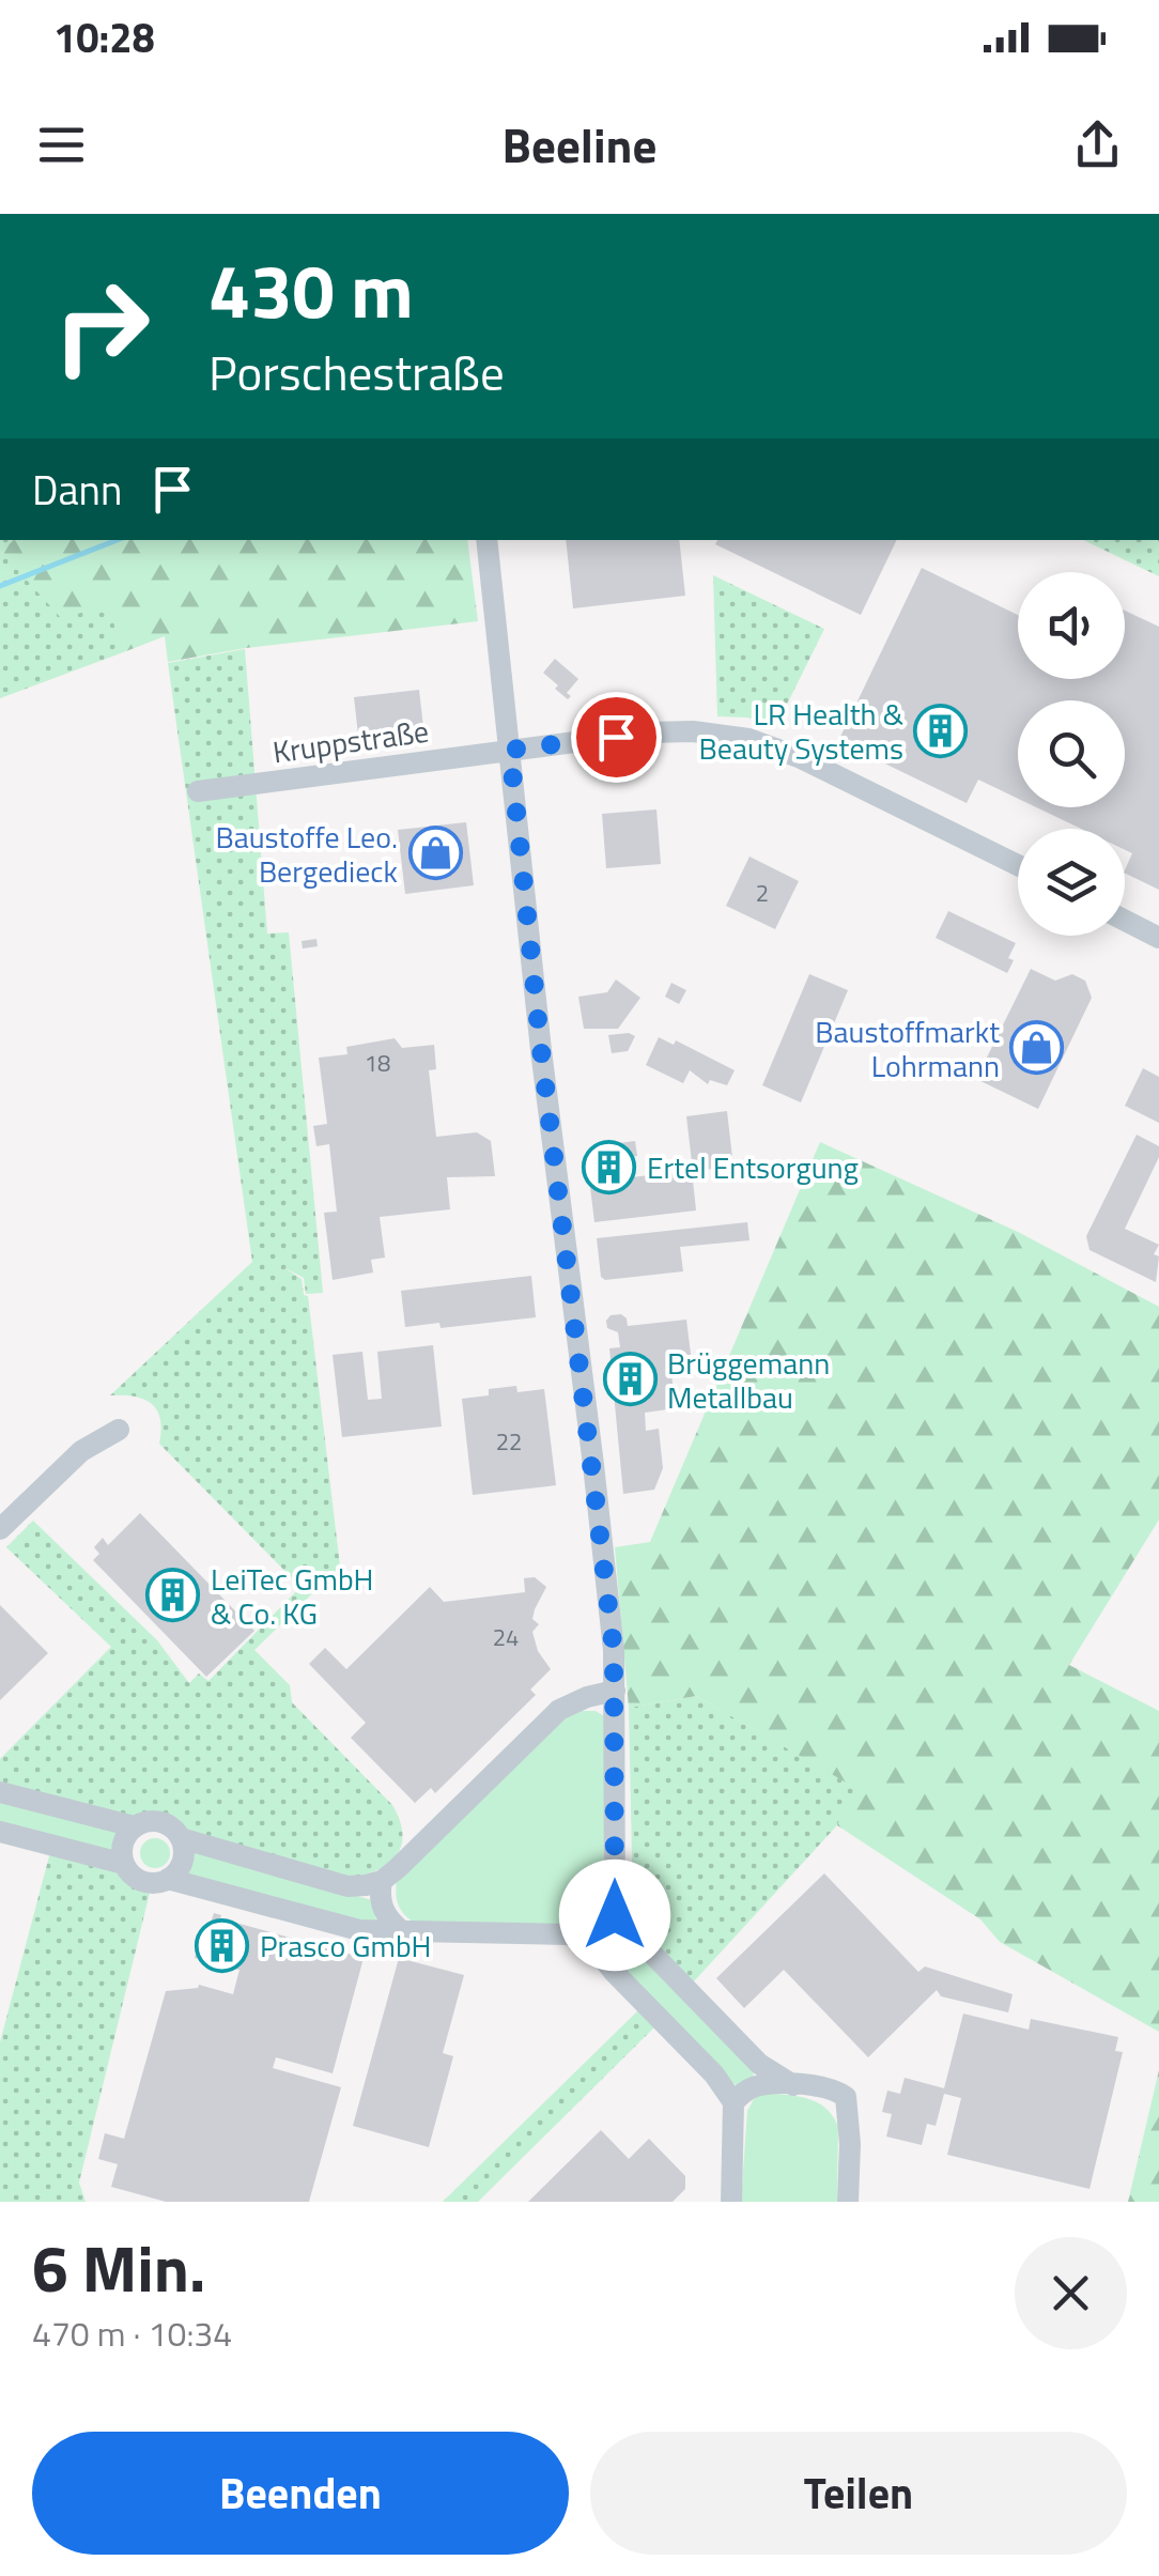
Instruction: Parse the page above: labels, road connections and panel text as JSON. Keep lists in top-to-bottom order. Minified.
{"streets":{"street":["Kruppstraße"]},"places":{"building":["LR Health & Beauty Systems","Ertel Entsorgung","Brüggemann Metallbau","LeiTec GmbH & Co. KG","Prasco GmbH"],"shop":["Baustoffe Leo. Bergedieck","Baustoffmarkt Lohrmann"]},"house_numbers":["2","18","22","24"],"page":{"status":"10:28","header":"Beeline","turn":["430 m","Porschestraße"],"then":"Dann","heading":["6 Min.","470 m · 10:34"],"buttons":["Beenden","Teilen"]}}
